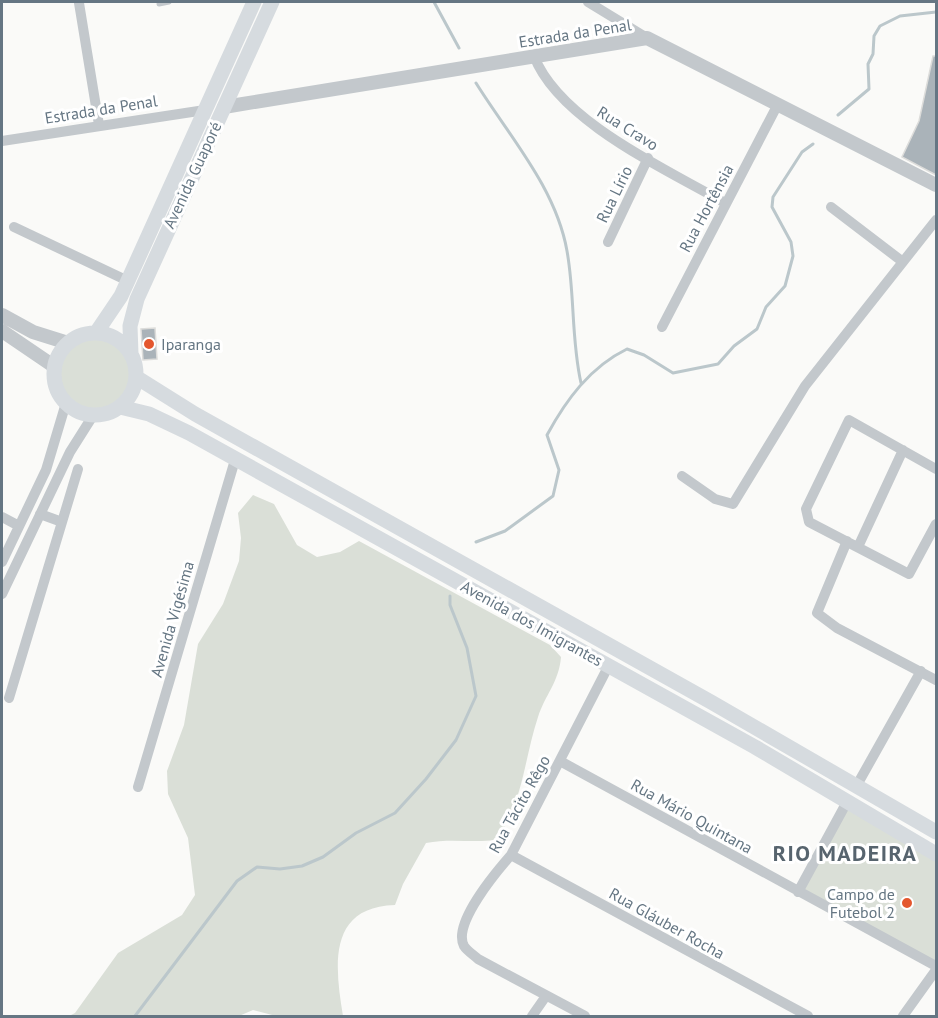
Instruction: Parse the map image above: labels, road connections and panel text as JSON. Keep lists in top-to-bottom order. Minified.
{"streets":{"main road":["Avenida Guaporé","Avenida dos Imigrantes"],"street":["Estrada da Penal","Rua Cravo","Rua Lírio","Rua Hortênsia","Avenida Vigésima","Rua Tácito Rêgo","Rua Mário Quintana","Rua Gláuber Rocha"]},"crossings":[["Estrada da Penal","Rua Cravo"],["Estrada da Penal","Avenida Guaporé"],["Estrada da Penal","Rua Hortênsia"],["Rua Cravo","Rua Lírio"],["Rua Cravo","Rua Hortênsia"],["Avenida Guaporé","Avenida dos Imigrantes"],["Avenida Vigésima","Avenida dos Imigrantes"],["Avenida dos Imigrantes","Rua Tácito Rêgo"],["Rua Tácito Rêgo","Rua Mário Quintana"],["Rua Tácito Rêgo","Rua Gláuber Rocha"]],"districts":["RIO MADEIRA"],"places":["Iparanga","Campo de Futebol 2"]}
